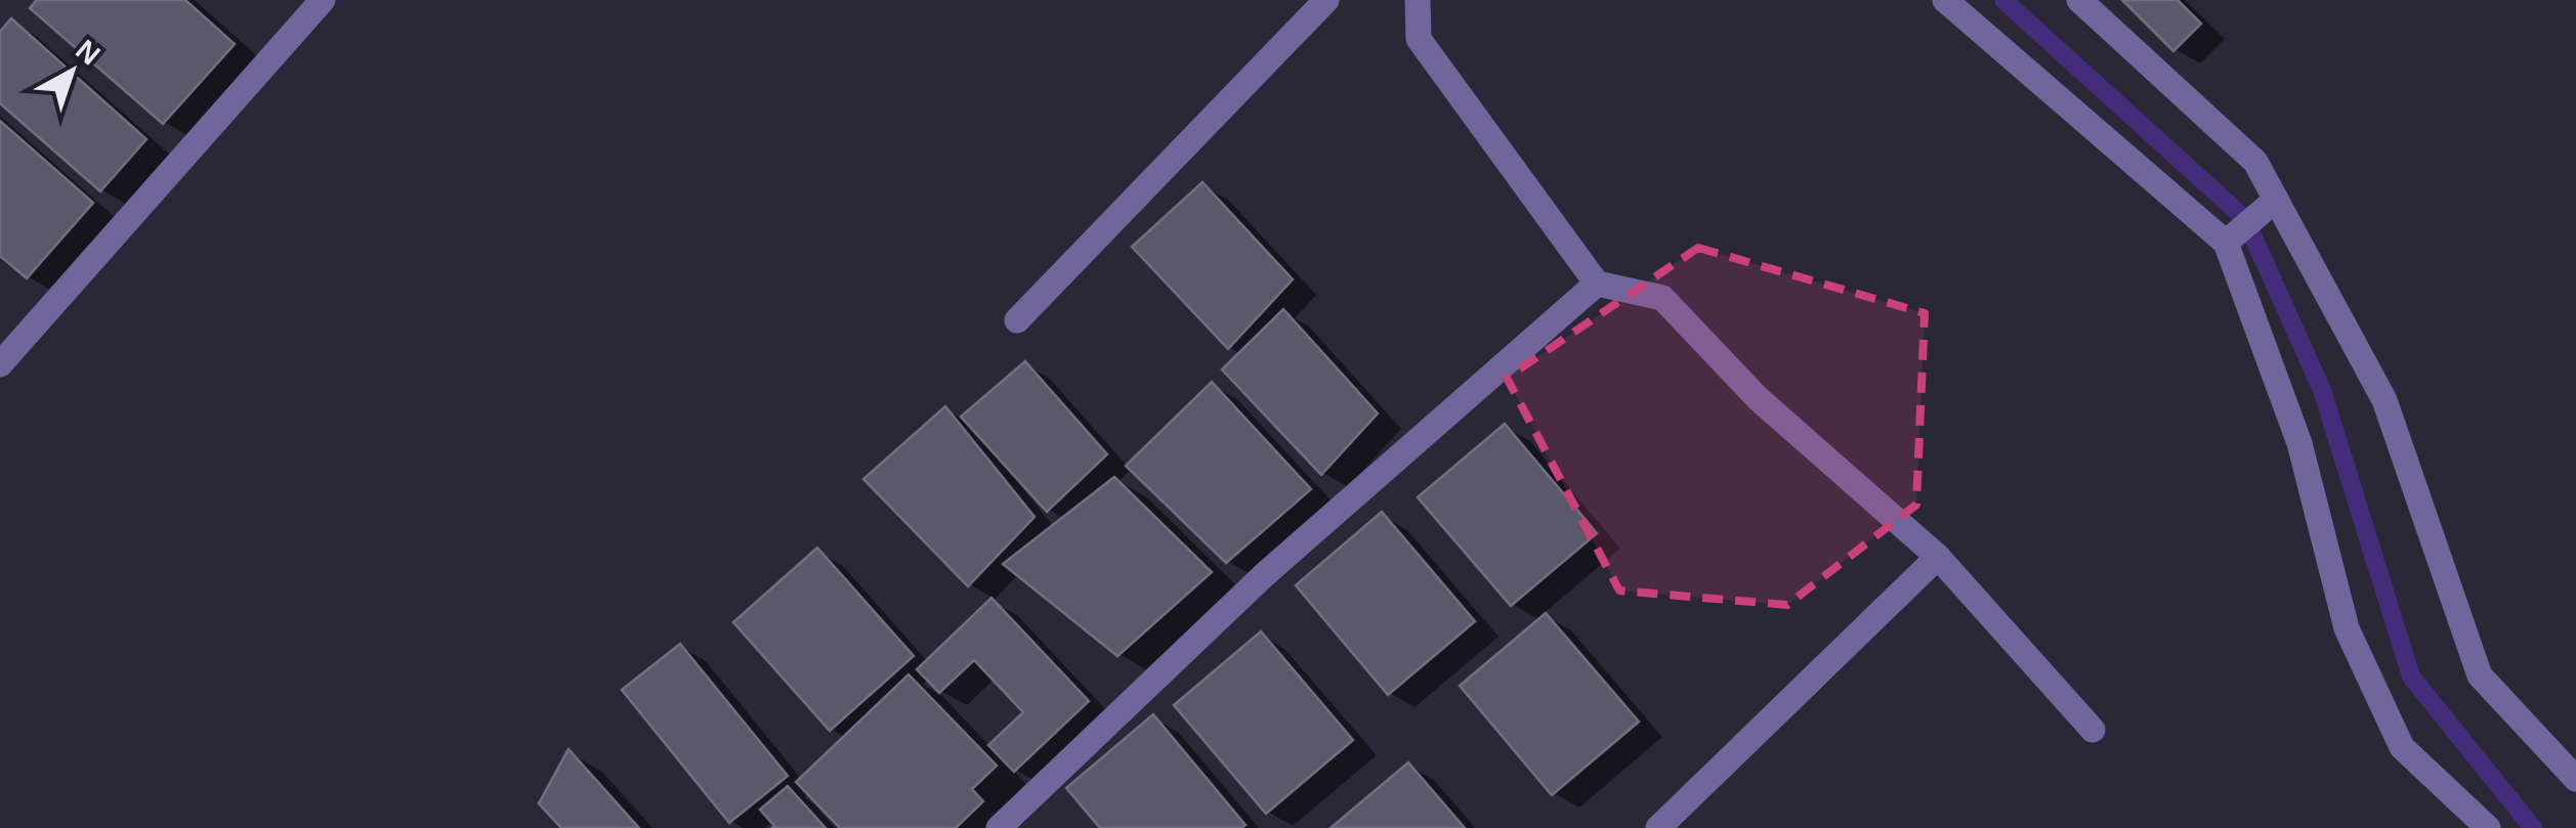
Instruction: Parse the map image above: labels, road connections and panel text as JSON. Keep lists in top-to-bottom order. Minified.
{"north":"top right"}
